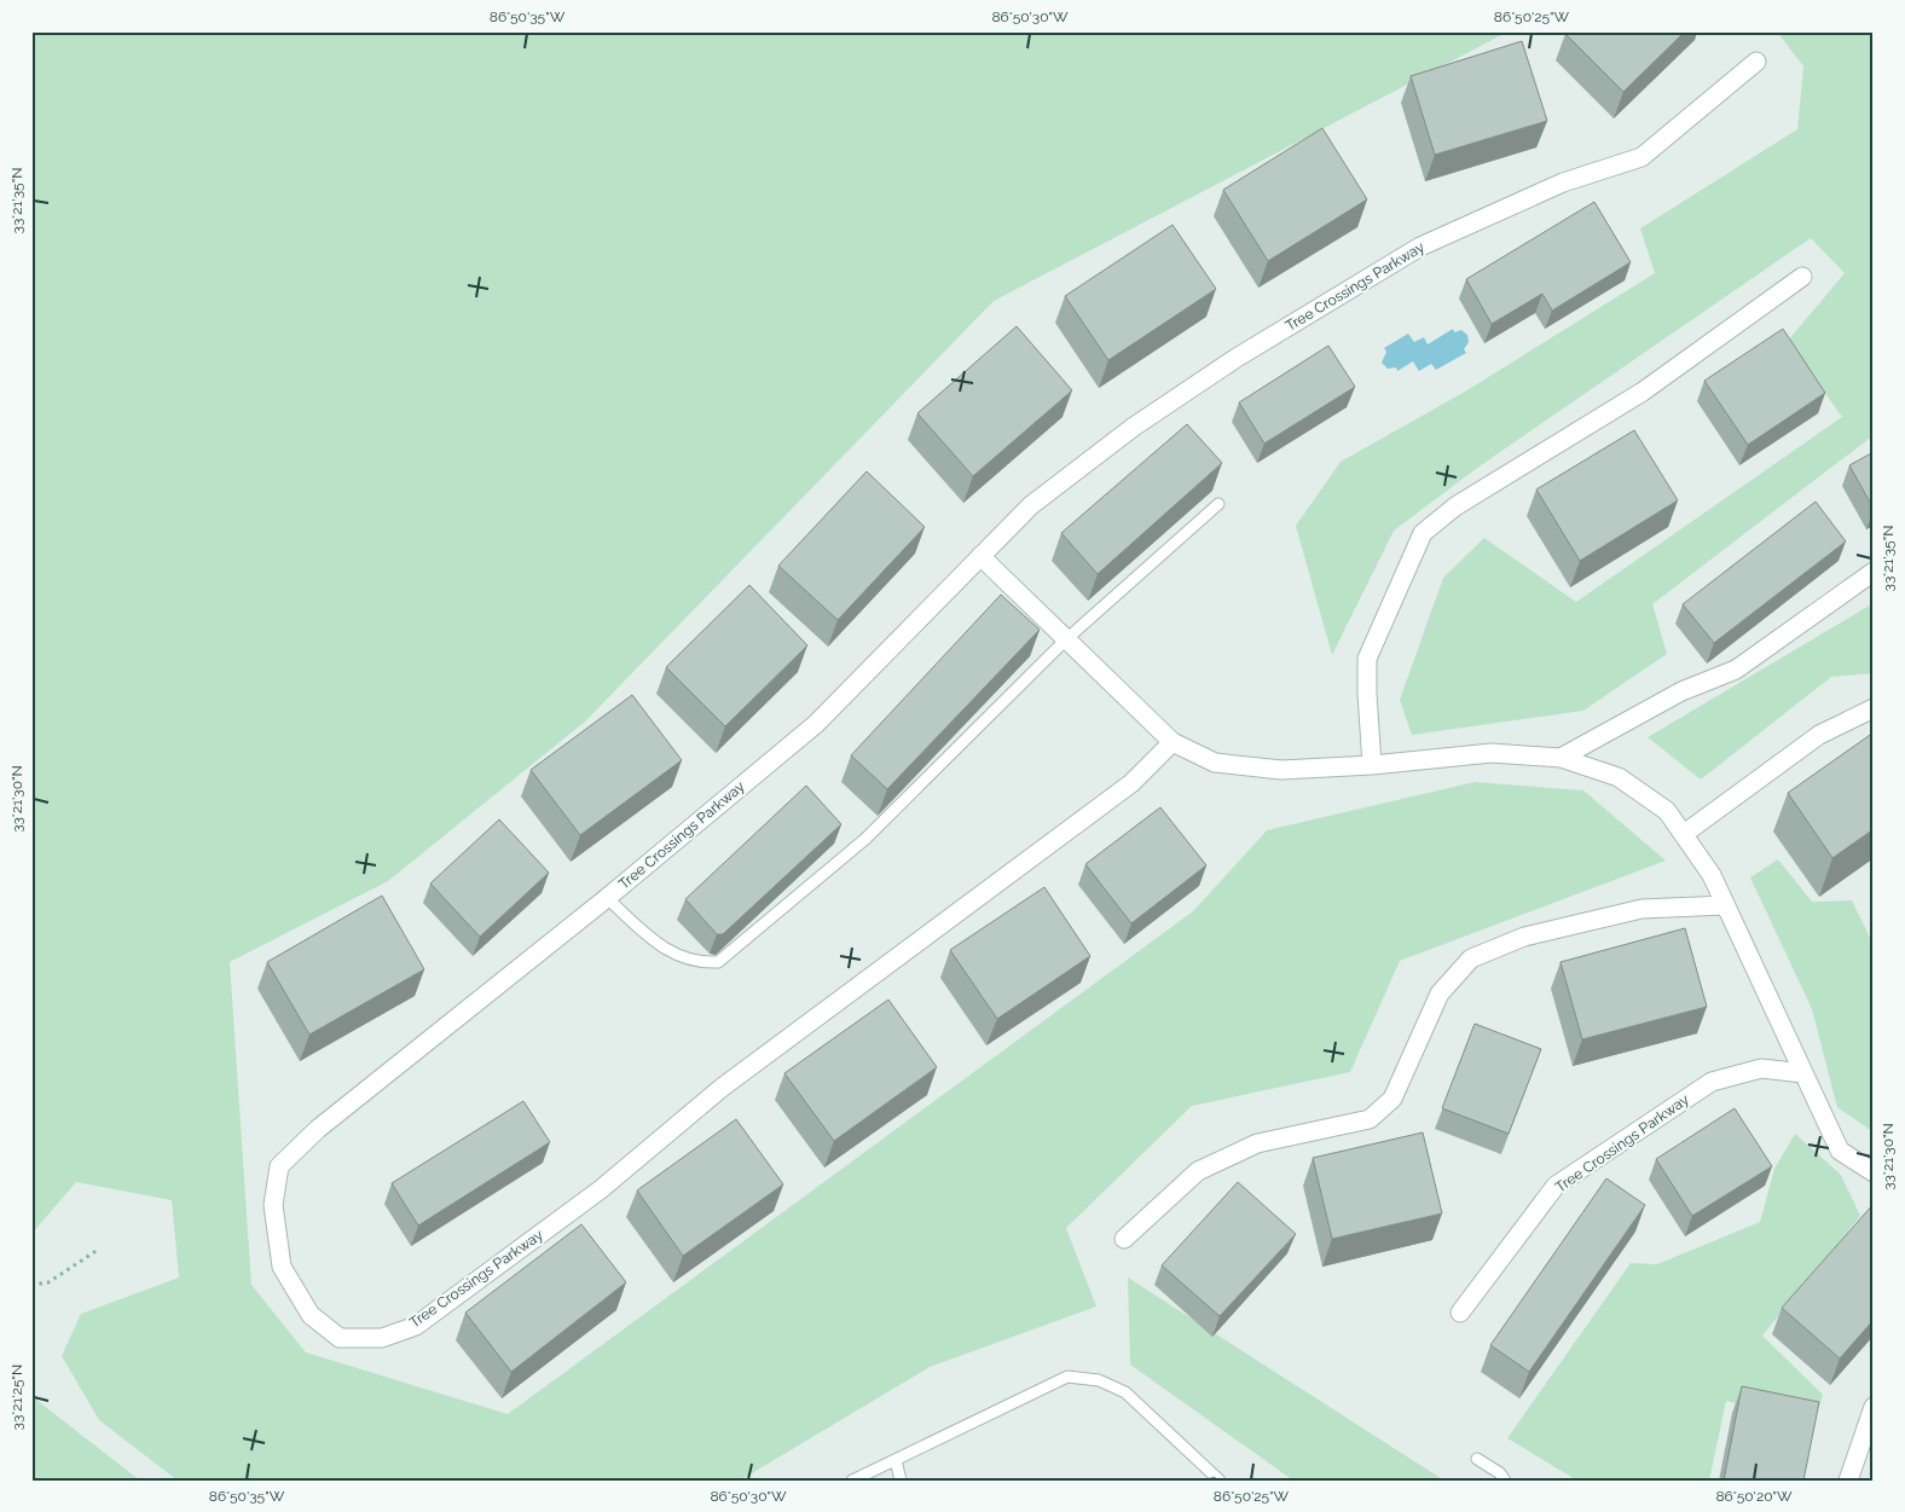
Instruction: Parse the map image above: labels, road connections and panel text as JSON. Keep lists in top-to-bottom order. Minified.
{"streets":{"street":["Tree Crossings Parkway"]},"coordinates":["86°50'35\"W","86°50'30\"W","86°50'25\"W","33°21'35\"N","33°21'30\"N","33°21'25\"N","86°50'20\"W"]}
